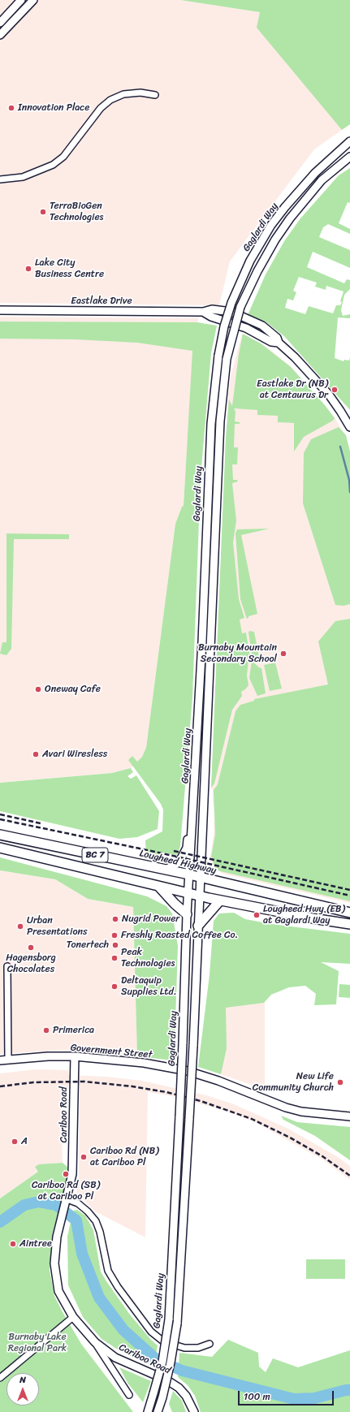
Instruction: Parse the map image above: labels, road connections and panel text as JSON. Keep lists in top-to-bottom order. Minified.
{"streets":{"main road":["Gaglardi Way","Eastlake Drive","BC 7","Lougheed Highway","Government Street","Cariboo Road"]},"crossings":[["Gaglardi Way","BC 7"],["Gaglardi Way","Lougheed Highway"],["Government Street","Cariboo Road"]],"parks":["Burnaby Lake Regional Park"],"places":["Innovation Place","TerraBioGen Technologies","Lake City Business Centre","Eastlake Dr (NB) at Centaurus Dr","Burnaby Mountain Secondary School","Oneway Cafe","Avari Wiresless","Lougheed Hwy (EB) at Gaglardi Way","Nugrid Power","Urban Presentations","Freshly Roasted Coffee Co.","Tonertech","Hagensborg Chocolates","Peak Technologies","Deltaquip Supplies Ltd.","Primerica","New Life Community Church","A","Cariboo Rd (NB) at Cariboo Pl","Cariboo Rd (SB) at Cariboo Pl","Aintree"],"scale_bar":"100 m","north":"top"}
